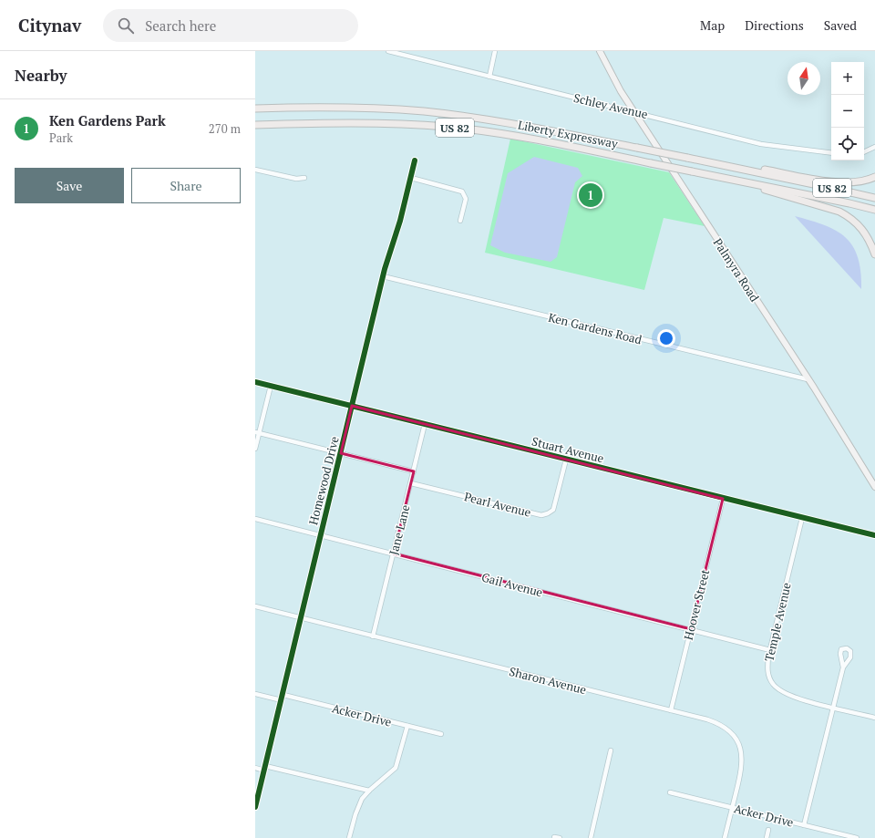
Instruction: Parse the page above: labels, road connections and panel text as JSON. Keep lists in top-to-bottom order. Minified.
{"streets":{"highway":["US 82","Liberty Expressway"],"main road":["Palmyra Road"],"street":["Schley Avenue","Ken Gardens Road","Stuart Avenue","Homewood Drive","Pearl Avenue","Jane Lane","Gail Avenue","Hoover Street","Temple Avenue","Sharon Avenue","Acker Drive"]},"crossings":[["Schley Avenue","Palmyra Road"],["US 82","Liberty Expressway"],["Palmyra Road","Ken Gardens Road"],["Ken Gardens Road","Homewood Drive"],["Stuart Avenue","Homewood Drive"],["Stuart Avenue","Pearl Avenue"],["Stuart Avenue","Jane Lane"],["Stuart Avenue","Hoover Street"],["Stuart Avenue","Temple Avenue"],["Homewood Drive","Gail Avenue"],["Homewood Drive","Sharon Avenue"],["Homewood Drive","Acker Drive"],["Pearl Avenue","Jane Lane"],["Jane Lane","Gail Avenue"],["Jane Lane","Sharon Avenue"],["Gail Avenue","Hoover Street"],["Gail Avenue","Temple Avenue"],["Hoover Street","Sharon Avenue"],["Sharon Avenue","Acker Drive"]],"north":"top","page":{"header":"Citynav","search":"Search here","nav":["Map","Directions","Saved"],"heading":"Nearby","map_buttons":["+","−"],"list":[{"mark":"1","name":"Ken Gardens Park","note":"Park","value":"270 m"}],"buttons":["Save","Share"],"pins":"1"}}
